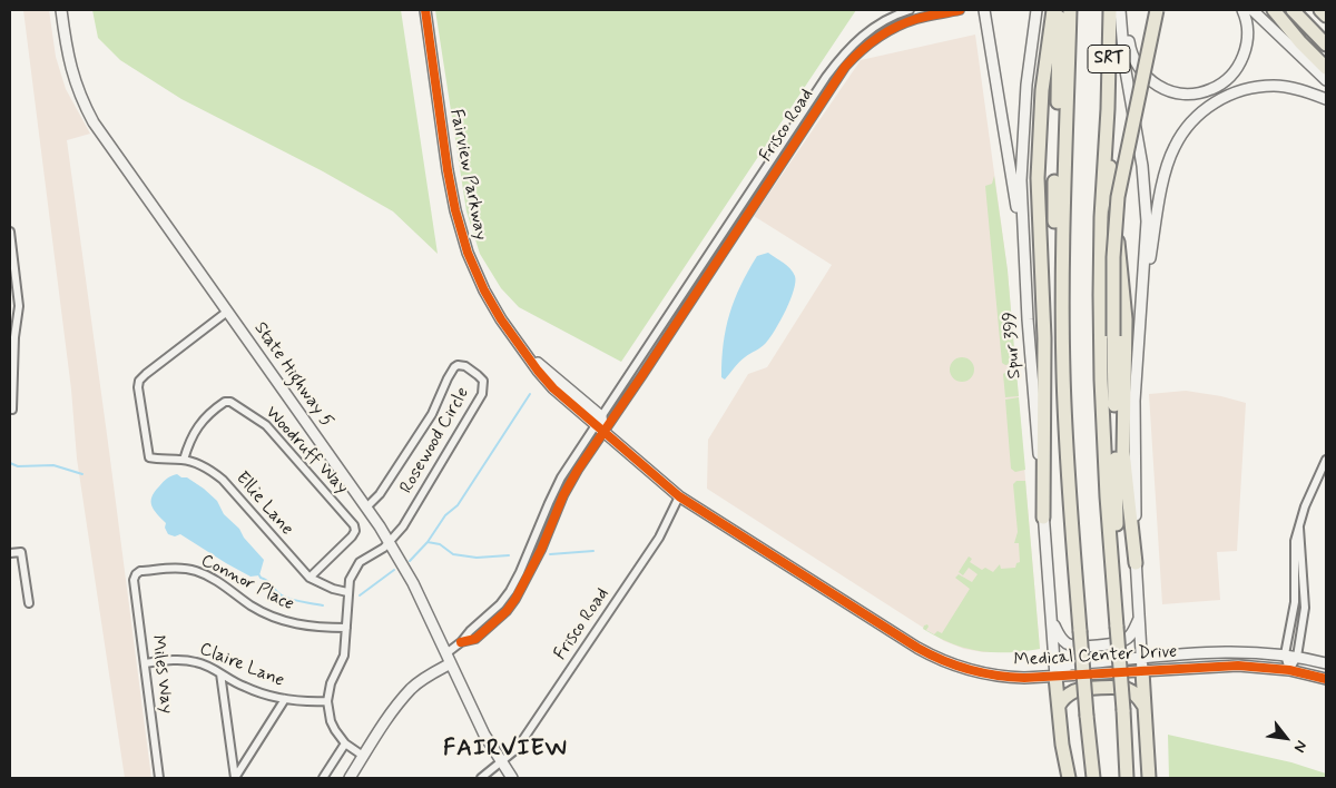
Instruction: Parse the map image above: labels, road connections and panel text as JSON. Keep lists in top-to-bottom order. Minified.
{"streets":{"highway":["SRT"],"main road":["Fairview Parkway","Spur 399","State Highway 5","Medical Center Drive"],"street":["Frisco Road","Rosewood Circle","Woodruff Way","Ellie Lane","Connor Place","Claire Lane","Miles Way"]},"crossings":[["Frisco Road","Fairview Parkway"],["Frisco Road","State Highway 5"],["Frisco Road","Medical Center Drive"],["Fairview Parkway","Medical Center Drive"],["Spur 399","Medical Center Drive"],["State Highway 5","Rosewood Circle"],["State Highway 5","Ellie Lane"],["Woodruff Way","Ellie Lane"],["Connor Place","Miles Way"],["Claire Lane","Miles Way"]],"districts":["FAIRVIEW"],"north":"bottom right"}
